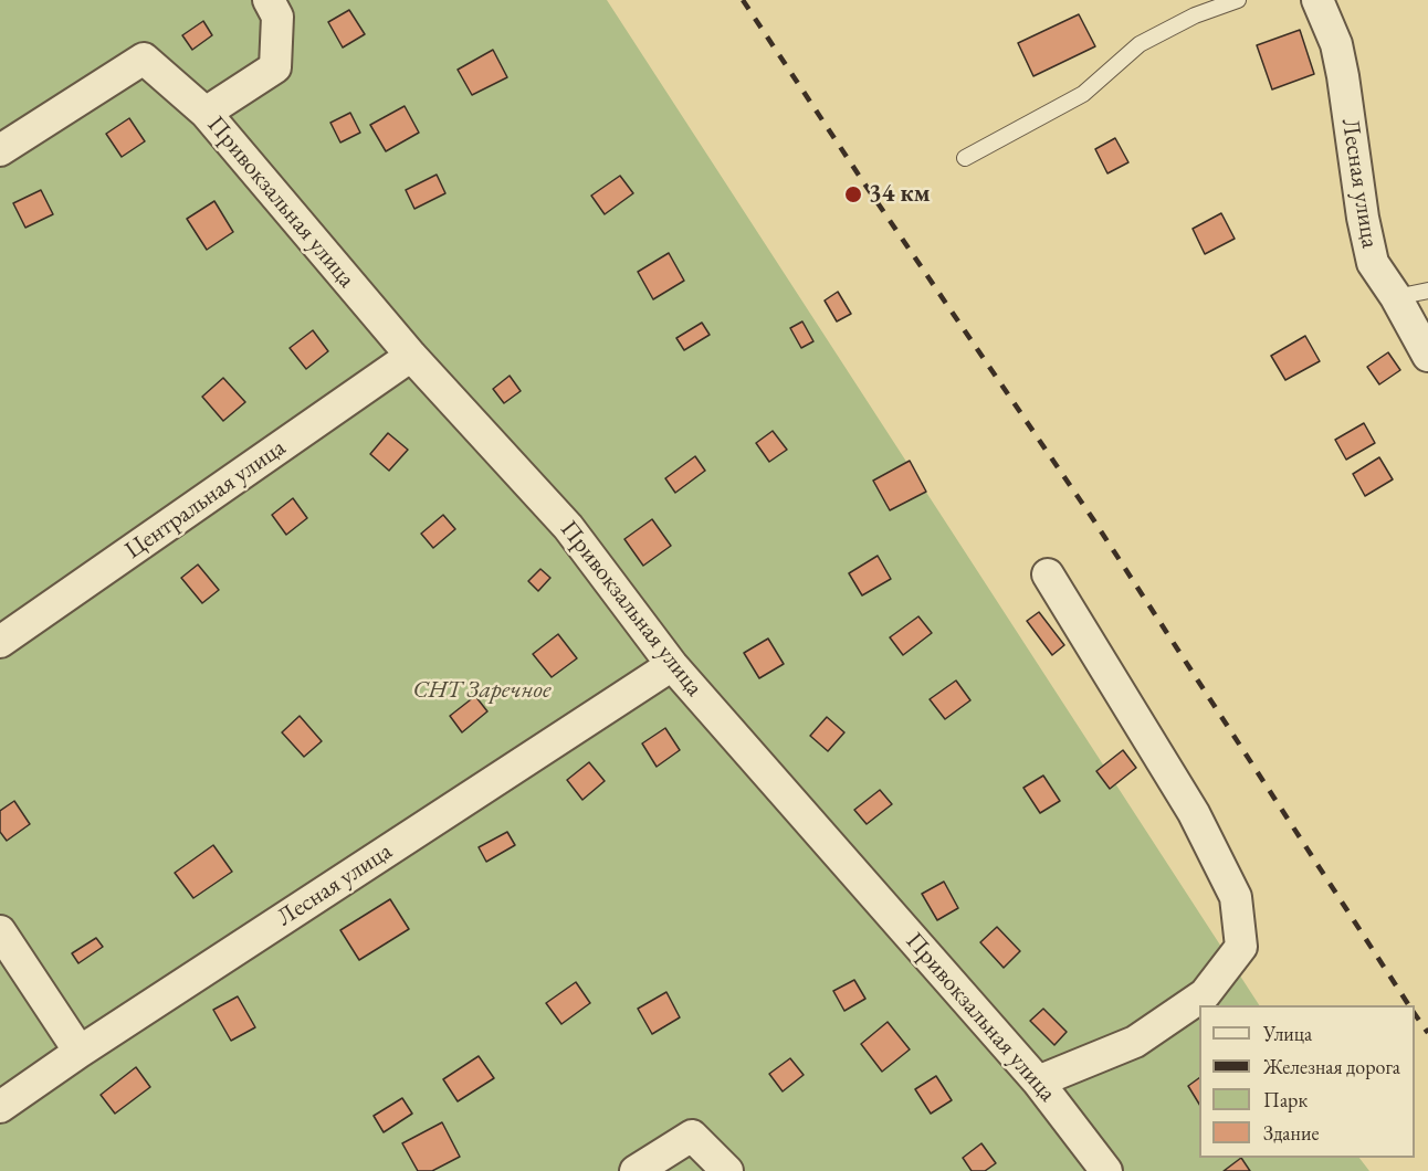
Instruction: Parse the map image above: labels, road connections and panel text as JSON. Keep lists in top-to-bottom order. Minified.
{"streets":{"street":["Лесная улица","Привокзальная улица","Центральная улица"]},"crossings":[["Лесная улица","Привокзальная улица"],["Привокзальная улица","Центральная улица"]],"parks":["СНТ Заречное"],"places":["34 км"],"legend":["Улица","Железная дорога","Парк","Здание"]}
